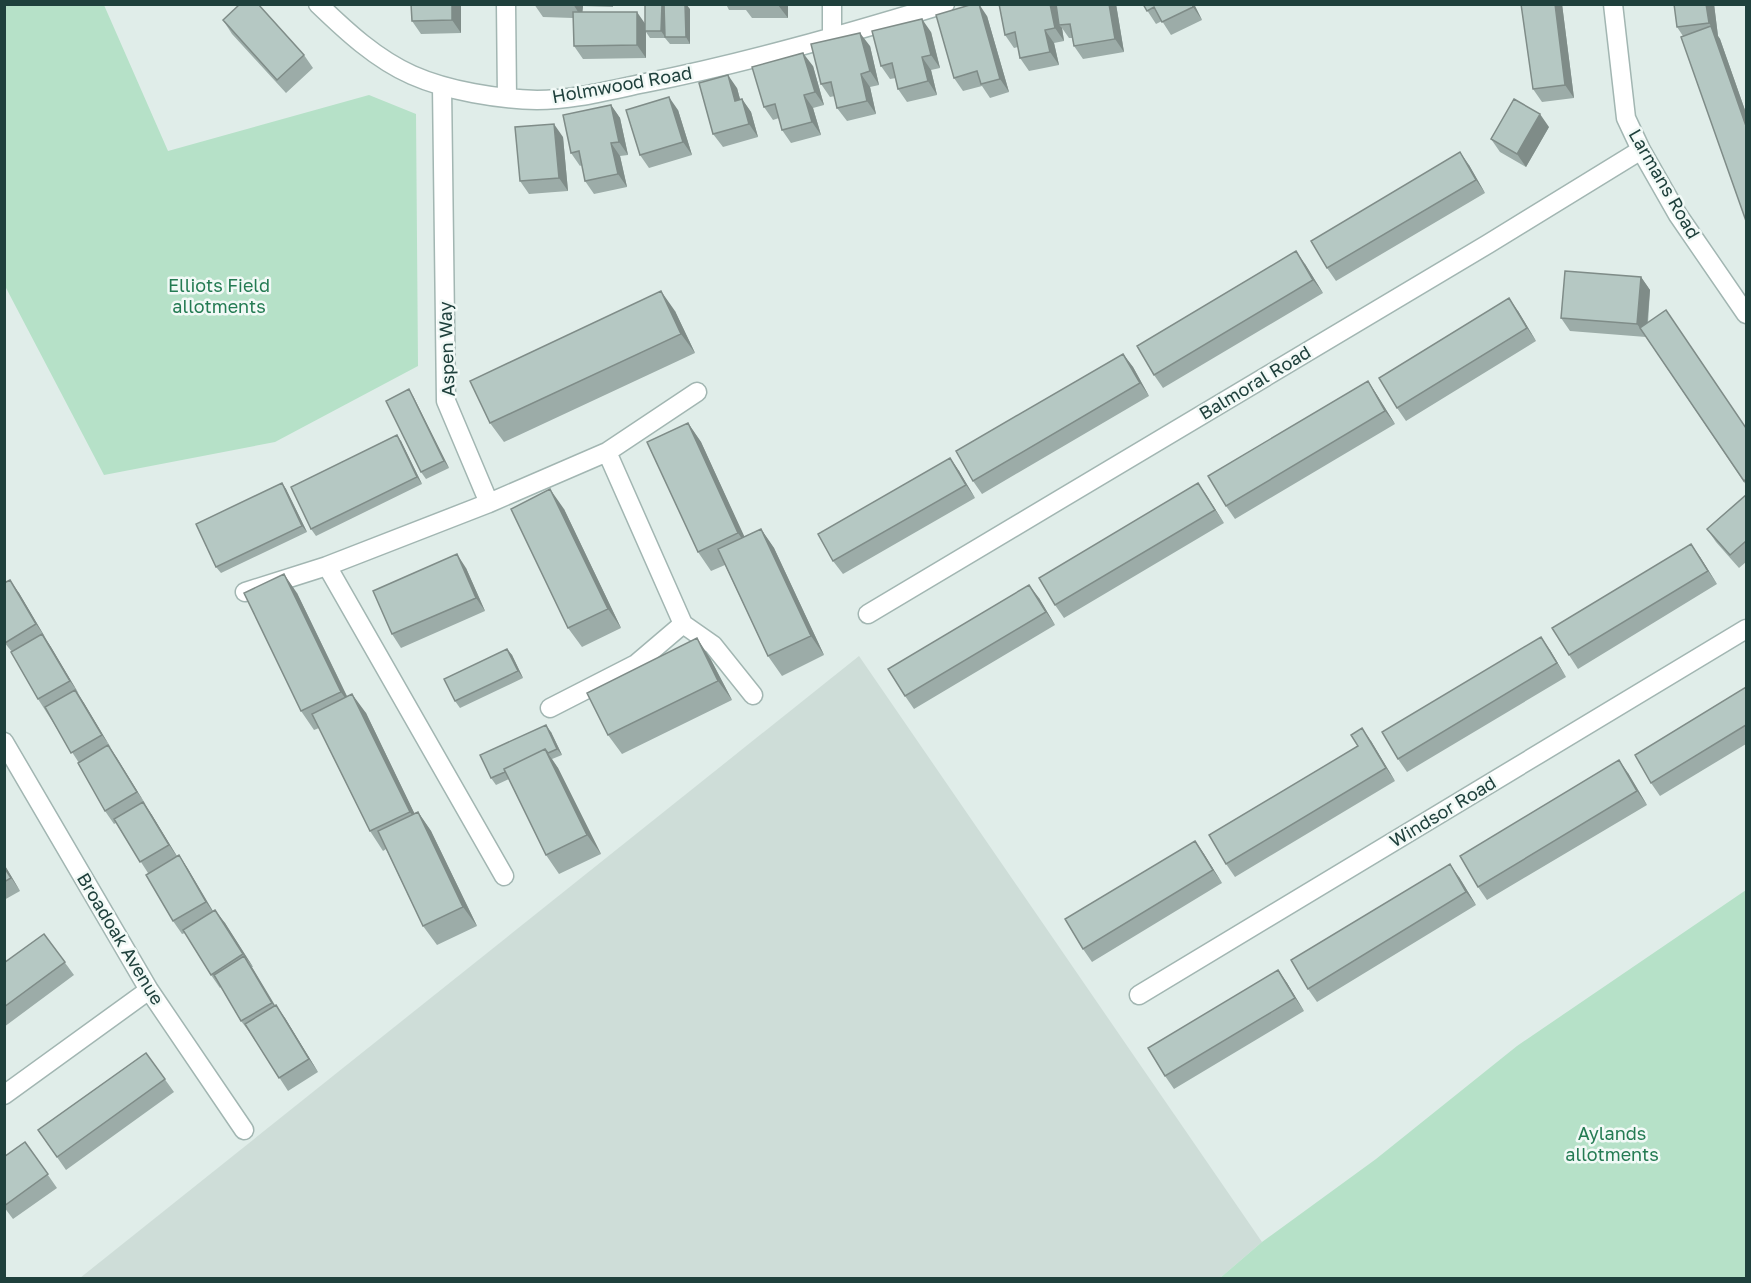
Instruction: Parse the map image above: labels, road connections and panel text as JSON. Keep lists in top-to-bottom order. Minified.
{"streets":{"street":["Holmwood Road","Larmans Road","Aspen Way","Balmoral Road","Windsor Road","Broadoak Avenue"]},"crossings":[["Holmwood Road","Aspen Way"],["Larmans Road","Balmoral Road"]],"parks":["Elliots Field allotments","Aylands allotments"]}
